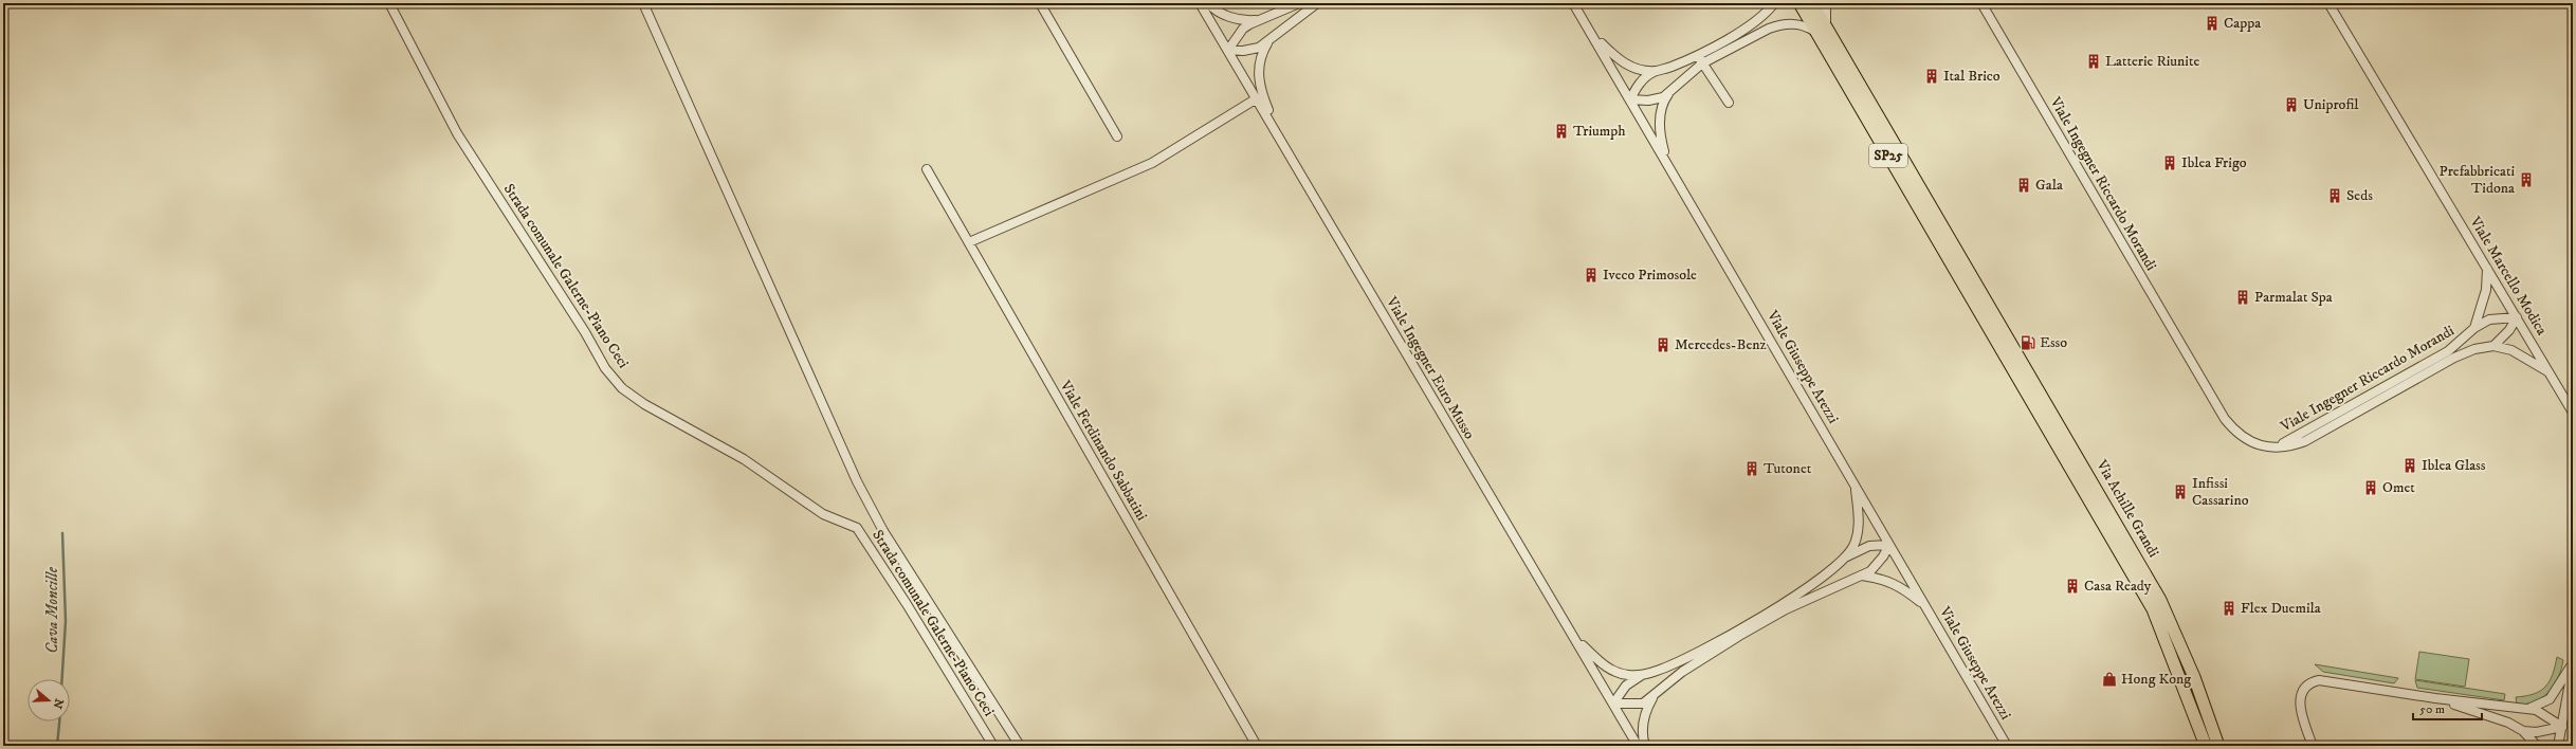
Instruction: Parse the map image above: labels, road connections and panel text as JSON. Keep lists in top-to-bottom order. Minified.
{"streets":{"main road":["SP25","Via Achille Grandi"],"street":["Viale Ingegner Riccardo Morandi","Strada comunale Galerne-Piano Ceci","Viale Marcello Modica","Viale Giuseppe Arezzi","Viale Ingegner Euro Musso","Viale Ferdinando Sabbatini"]},"crossings":[["SP25","Via Achille Grandi"],["Viale Ingegner Riccardo Morandi","Viale Marcello Modica"]],"water":["Cava Moncille"],"places":{"building":["Cappa","Latterie Riunite","Ital Brico","Uniprofil","Triumph","Iblea Frigo","Prefabbricati Tidona","Gala","Seds","Iveco Primosole","Parmalat Spa","Mercedes-Benz","Iblea Glass","Tutonet","Omet","Infissi Cassarino","Casa Ready","Flex Duemila"],"fuel station":["Esso"],"shop":["Hong Kong"]},"scale_bar":"50 m","north":"right"}
